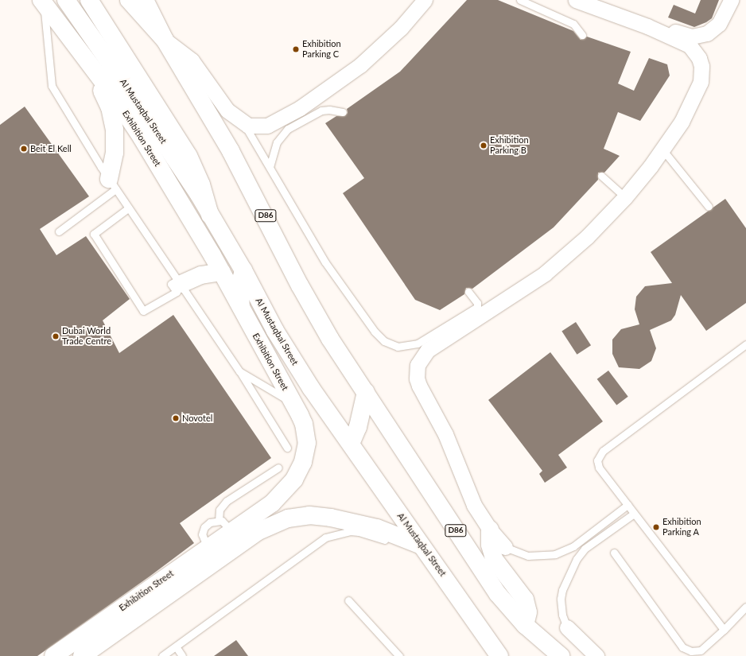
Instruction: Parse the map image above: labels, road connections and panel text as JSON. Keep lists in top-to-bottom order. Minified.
{"streets":{"main road":["Al Mustaqbal Street","Exhibition Street","D86"]},"crossings":[["Al Mustaqbal Street","Exhibition Street"]],"places":["Exhibition Parking C","Exhibition Parking B","Beit El Kell","Dubai World Trade Centre","Novotel","Exhibition Parking A"]}
